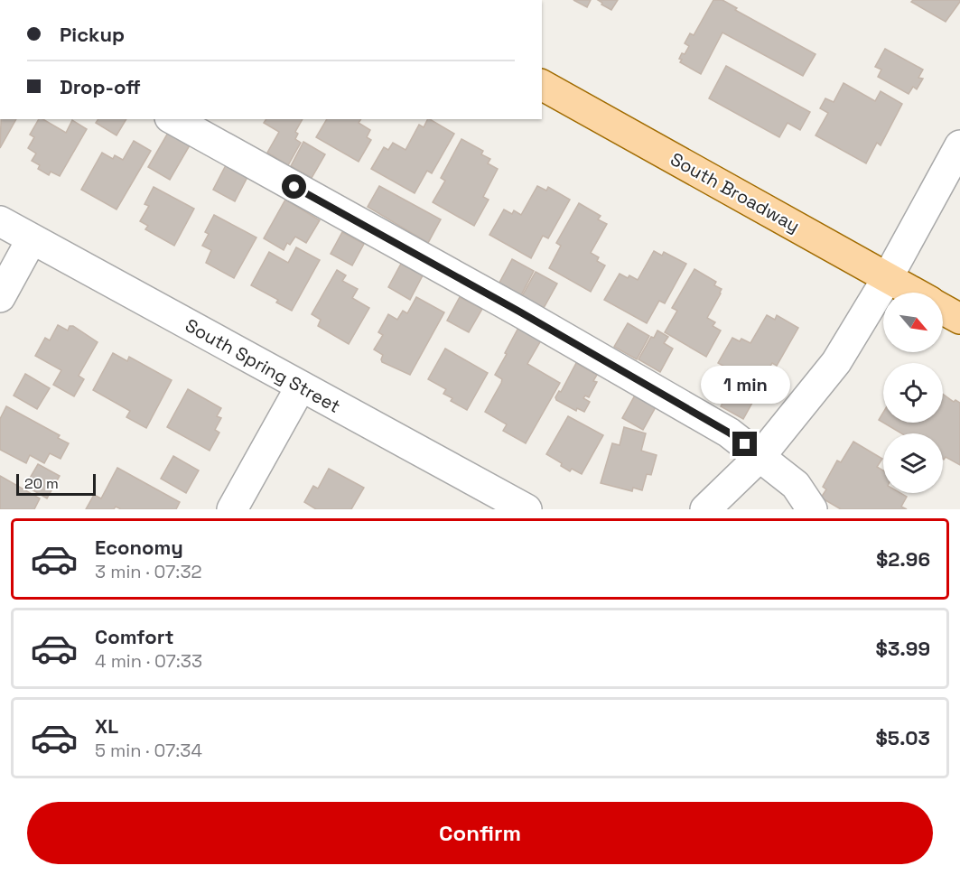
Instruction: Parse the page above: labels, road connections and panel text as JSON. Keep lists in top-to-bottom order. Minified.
{"streets":{"main road":["South Broadway"],"street":["South Spring Street"]},"scale_bar":"20 m","north":"bottom right","page":{"banner":["Pickup","Drop-off"],"bubble":"1 min","scale":"20 m","list":[{"name":"Economy","note":"3 min · 07:32","value":"$2.96"},{"name":"Comfort","note":"4 min · 07:33","value":"$3.99"},{"name":"XL","note":"5 min · 07:34","value":"$5.03"}],"buttons":"Confirm"}}
